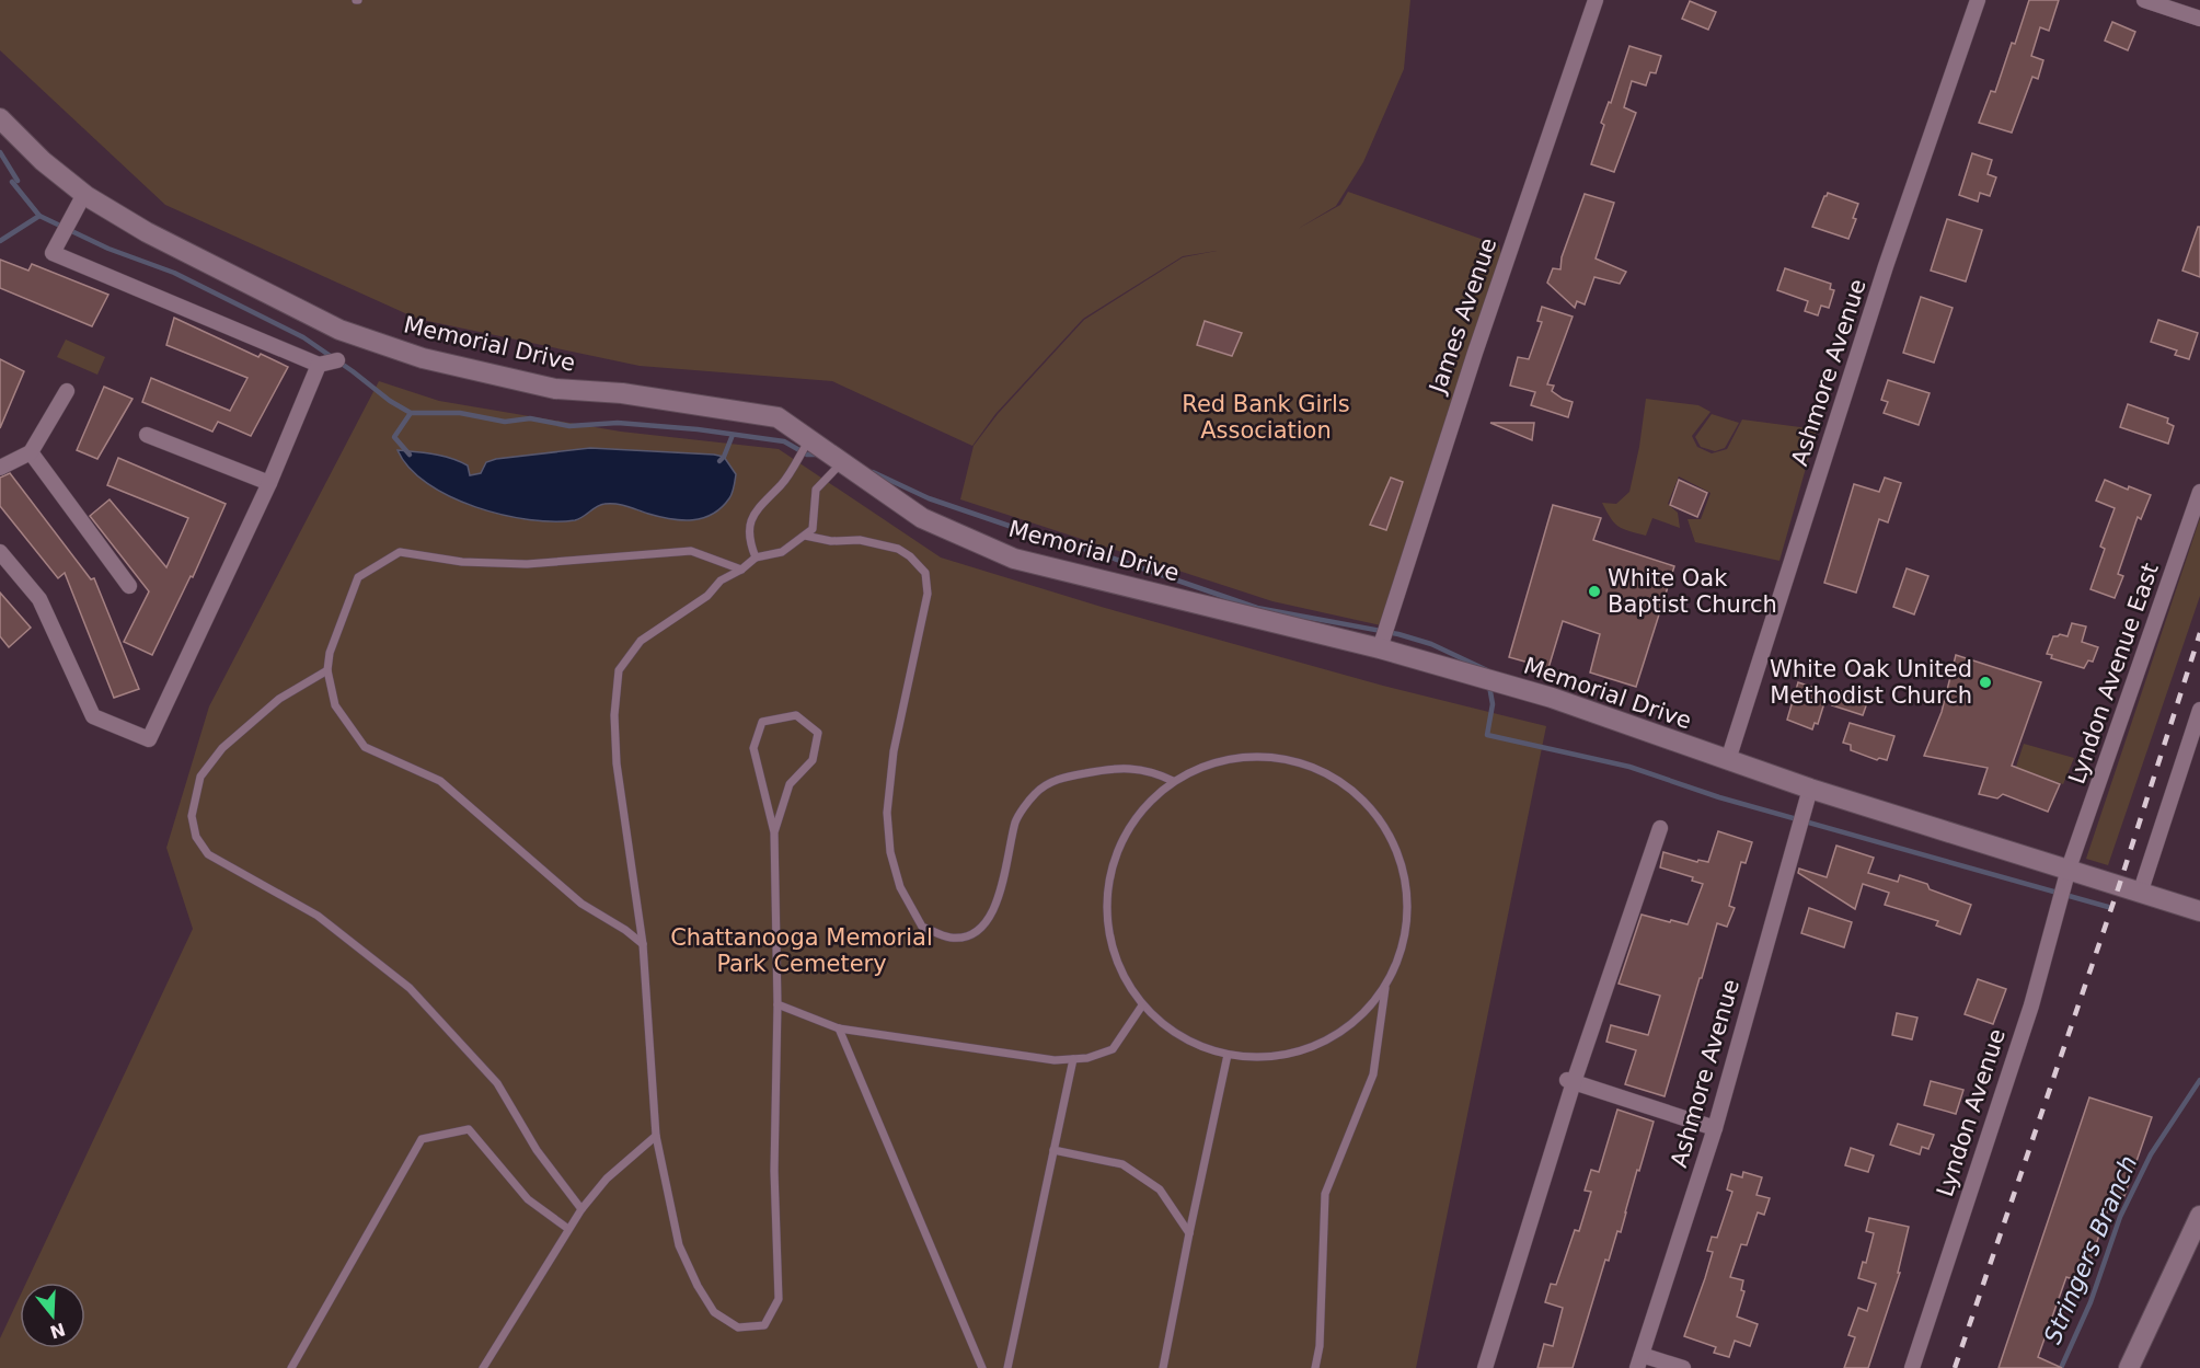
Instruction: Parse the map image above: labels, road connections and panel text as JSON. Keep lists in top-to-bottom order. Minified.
{"streets":{"street":["James Avenue","Memorial Drive","Ashmore Avenue","Lyndon Avenue East","Lyndon Avenue"]},"crossings":[["James Avenue","Memorial Drive"],["Memorial Drive","Ashmore Avenue"],["Memorial Drive","Lyndon Avenue East"],["Memorial Drive","Lyndon Avenue"],["Lyndon Avenue East","Lyndon Avenue"]],"water":["Stringers Branch"],"parks":["Red Bank Girls Association","Chattanooga Memorial Park Cemetery"],"places":["White Oak Baptist Church","White Oak United Methodist Church"],"north":"bottom"}
